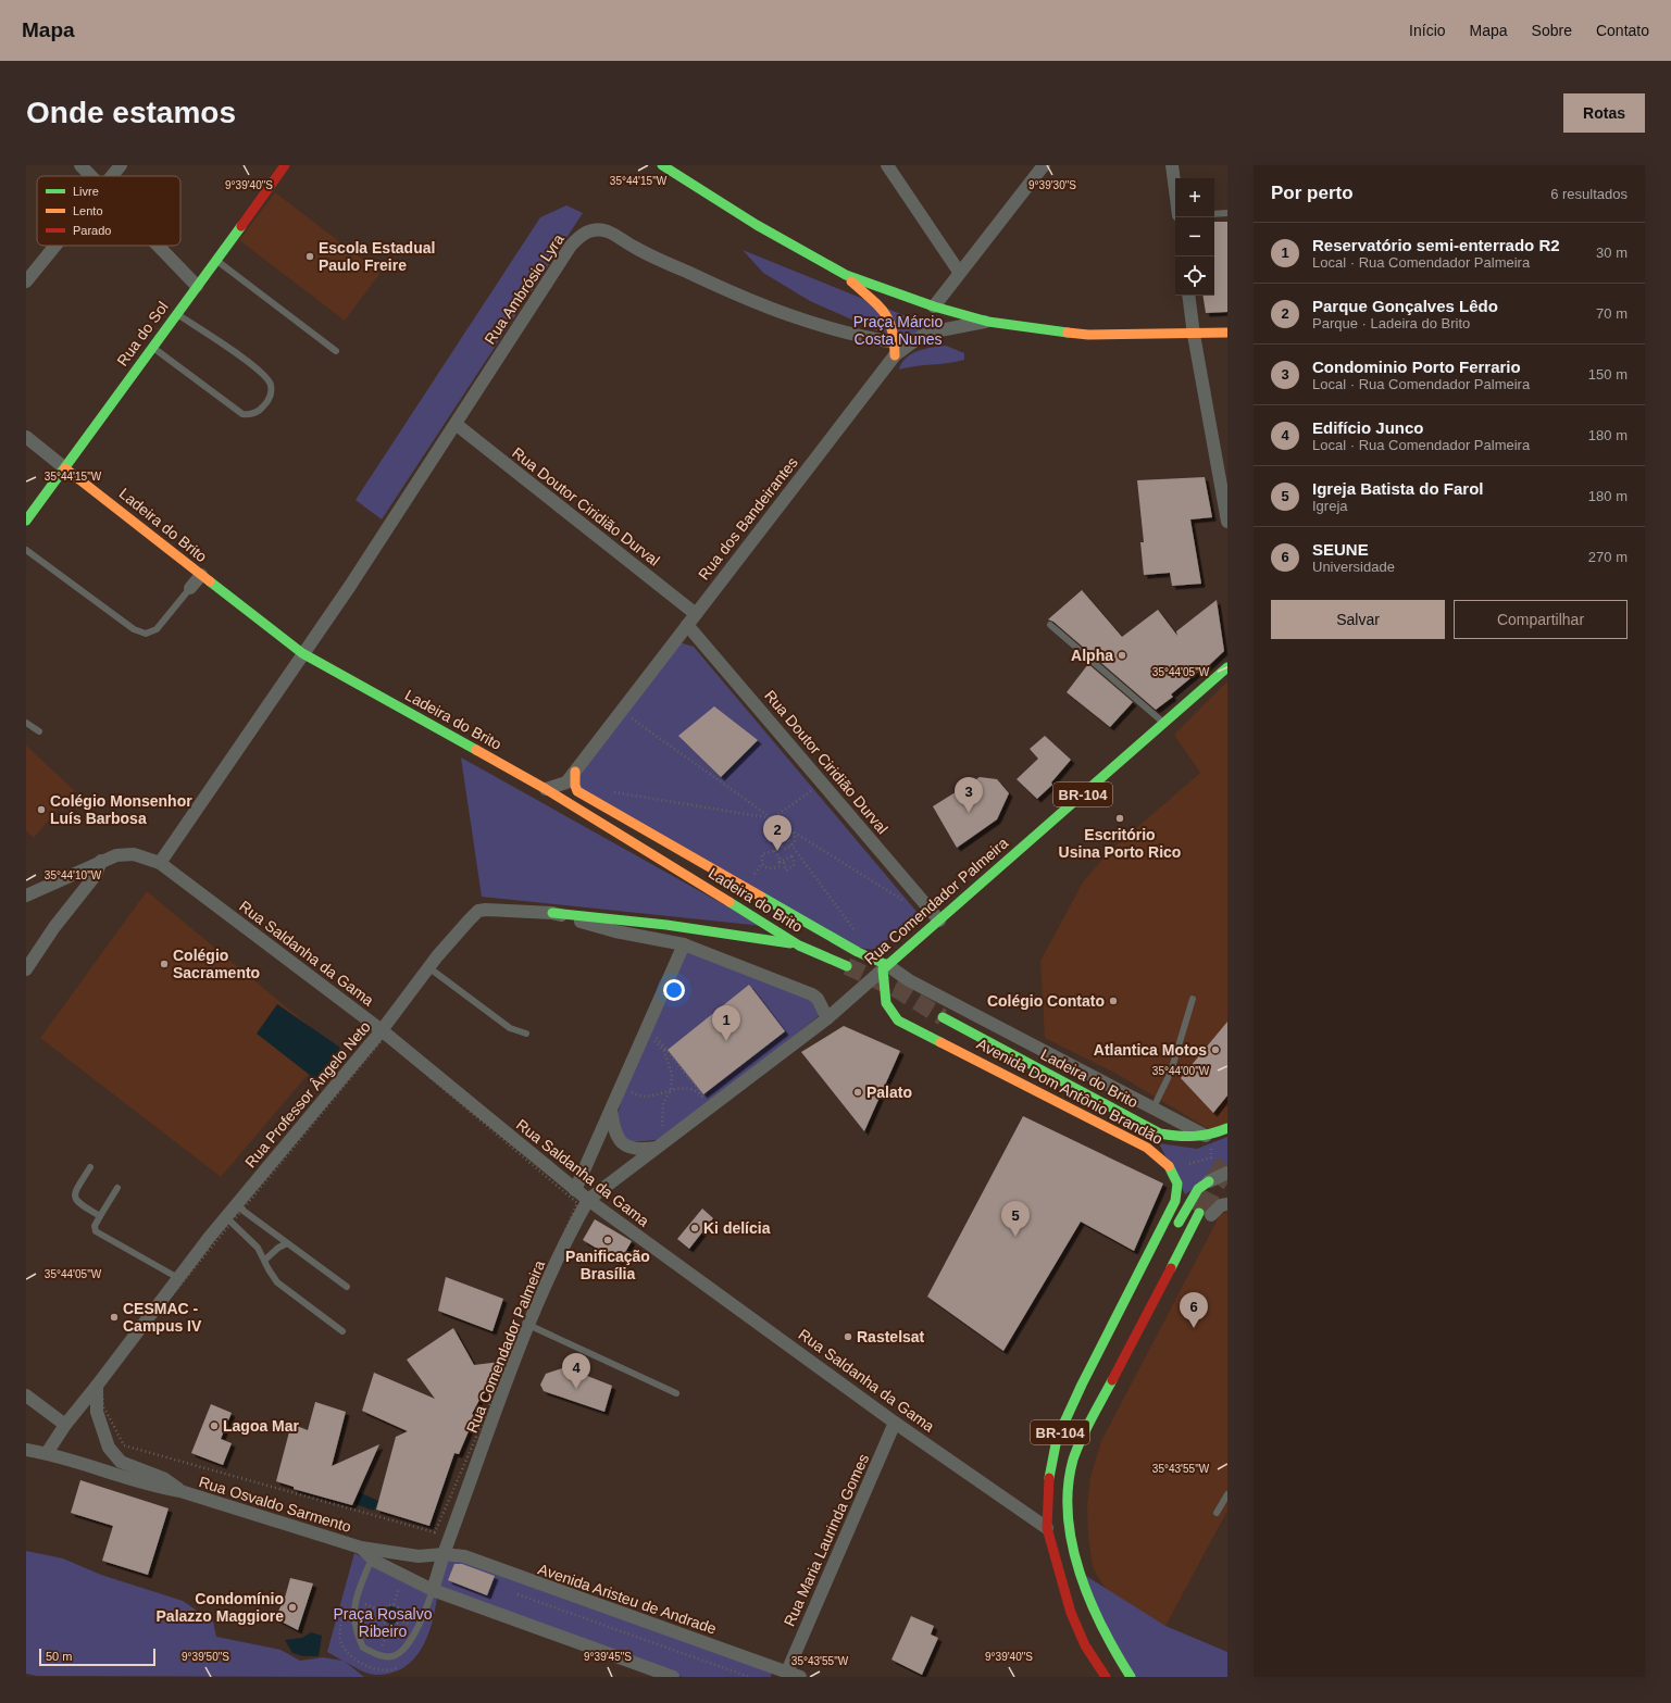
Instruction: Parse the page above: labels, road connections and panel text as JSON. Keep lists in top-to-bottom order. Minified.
{"streets":{"main road":["Rua do Sol","Ladeira do Brito","BR-104","Rua Comendador Palmeira","Avenida Dom Antônio Brandão"],"street":["Rua Ambrósio Lyra","Rua Doutor Ciridião Durval","Rua dos Bandeirantes","Rua Saldanha da Gama","Rua Professor Ângelo Neto","Rua Osvaldo Sarmento","Rua Maria Laurinda Gomes","Avenida Aristeu de Andrade"]},"crossings":[["Rua Ambrósio Lyra","Rua Doutor Ciridião Durval"],["Rua Ambrósio Lyra","Rua dos Bandeirantes"],["Rua Ambrósio Lyra","Ladeira do Brito"],["Rua Ambrósio Lyra","Rua Saldanha da Gama"],["Rua do Sol","Ladeira do Brito"],["Rua Doutor Ciridião Durval","Rua dos Bandeirantes"],["Rua Doutor Ciridião Durval","Rua Comendador Palmeira"],["Rua dos Bandeirantes","Ladeira do Brito"],["Ladeira do Brito","Rua Comendador Palmeira"],["Ladeira do Brito","Avenida Dom Antônio Brandão"],["BR-104","Rua Saldanha da Gama"],["BR-104","Avenida Dom Antônio Brandão"],["Rua Comendador Palmeira","Rua Saldanha da Gama"],["Rua Comendador Palmeira","Avenida Dom Antônio Brandão"],["Rua Comendador Palmeira","Rua Professor Ângelo Neto"],["Rua Comendador Palmeira","Rua Osvaldo Sarmento"],["Rua Comendador Palmeira","Avenida Aristeu de Andrade"],["Rua Saldanha da Gama","Rua Professor Ângelo Neto"],["Rua Saldanha da Gama","Rua Maria Laurinda Gomes"],["Rua Professor Ângelo Neto","Rua Osvaldo Sarmento"],["Rua Osvaldo Sarmento","Avenida Aristeu de Andrade"],["Rua Maria Laurinda Gomes","Avenida Aristeu de Andrade"]],"parks":["Praça Márcio Costa Nunes","Praça Rosalvo Ribeiro"],"places":["Escola Estadual Paulo Freire","Alpha","Colégio Monsenhor Luís Barbosa","Escritório Usina Porto Rico","Colégio Sacramento","Colégio Contato","Atlantica Motos","Palato","Ki delícia","Panificação Brasília","CESMAC - Campus IV","Rastelsat","Lagoa Mar","Condomínio Palazzo Maggiore"],"legend":["Livre","Lento","Parado"],"scale_bar":"50 m","page":{"header":"Mapa","nav":["Início","Mapa","Sobre","Contato"],"buttons":["Rotas",["Salvar","Compartilhar"]],"title":"Onde estamos","heading":["Por perto","6 resultados"],"map_buttons":["+","−"],"list":[{"mark":"1","name":"Reservatório semi-enterrado R2","note":"Local · Rua Comendador Palmeira","value":"30 m"},{"mark":"2","name":"Parque Gonçalves Lêdo","note":"Parque · Ladeira do Brito","value":"70 m"},{"mark":"3","name":"Condominio Porto Ferrario","note":"Local · Rua Comendador Palmeira","value":"150 m"},{"mark":"4","name":"Edifício Junco","note":"Local · Rua Comendador Palmeira","value":"180 m"},{"mark":"5","name":"Igreja Batista do Farol","note":"Igreja","value":"180 m"},{"mark":"6","name":"SEUNE","note":"Universidade","value":"270 m"}],"pins":["3","2","1","5","6","4"],"scale":"50 m"},"coordinates":["35°44'15\"W","9°39'40\"S","9°39'30\"S","35°44'05\"W","35°44'10\"W","35°44'00\"W","35°43'55\"W","9°39'50\"S","9°39'45\"S"]}
